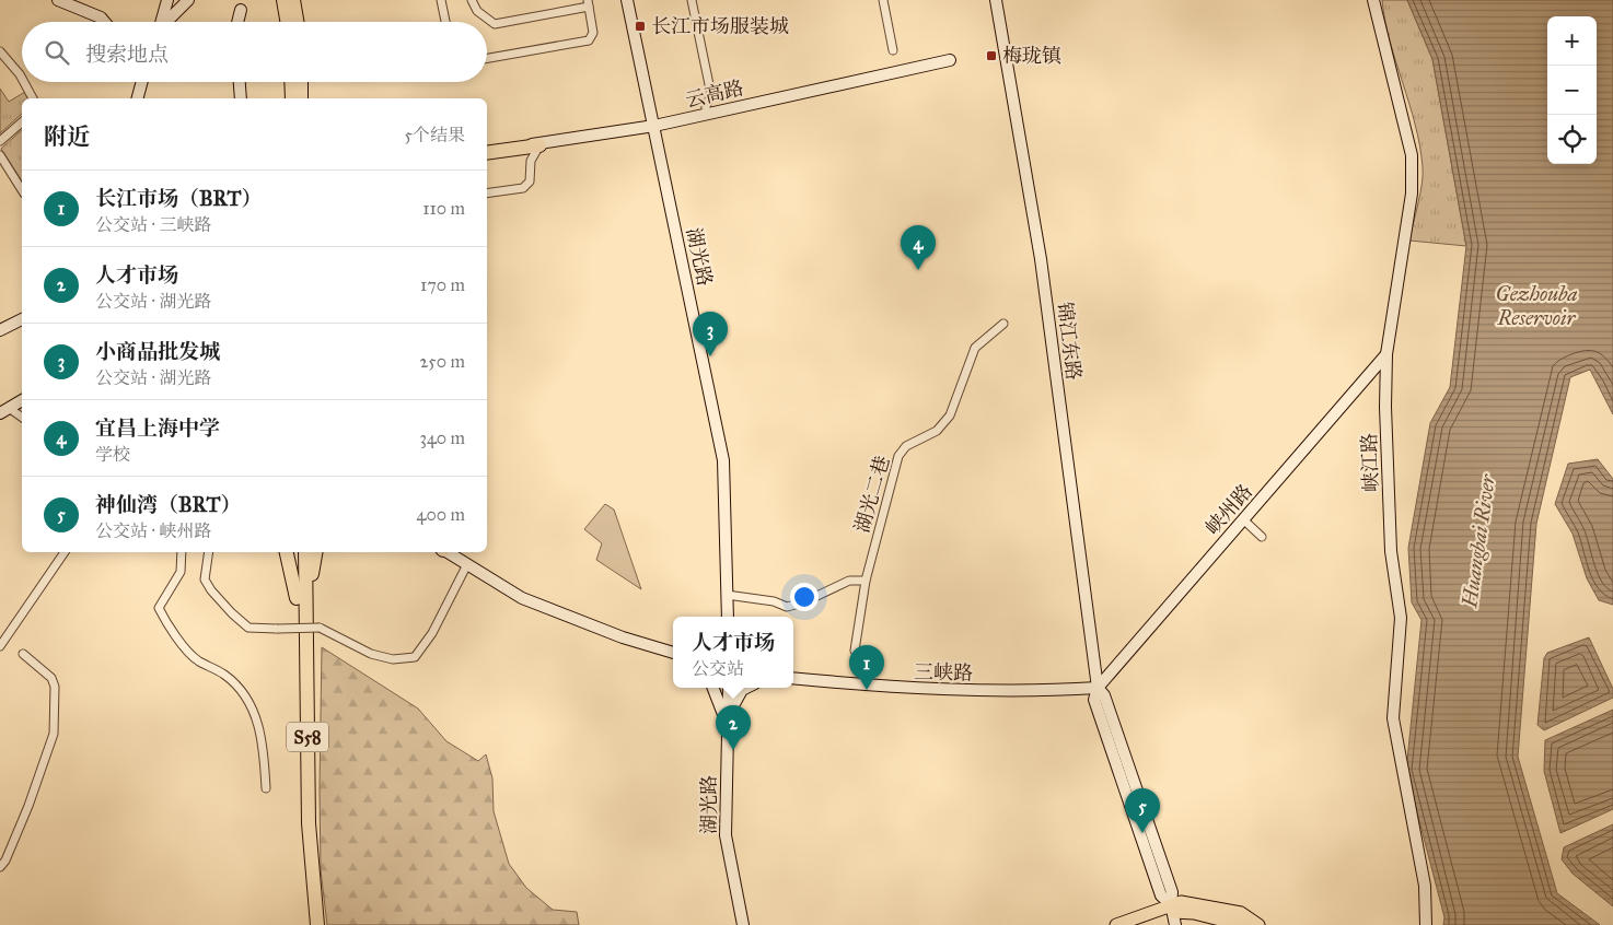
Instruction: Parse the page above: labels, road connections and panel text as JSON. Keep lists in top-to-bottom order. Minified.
{"streets":{"highway":["S58"],"main road":["云高路","湖光路","锦江东路","峡江路","峡州路","三峡路"],"street":["湖光二巷"]},"crossings":[["云高路","湖光路"],["锦江东路","峡州路"],["锦江东路","三峡路"],["峡江路","峡州路"],["峡州路","三峡路"]],"water":["Gezhouba Reservoir","Huangbai River"],"places":{"transit":["长江市场服装城","梅珑镇"]},"page":{"map_buttons":["+","−"],"search":"搜索地点","heading":["附近","5个结果"],"list":[{"mark":"1","name":"长江市场（BRT）","note":"公交站 · 三峡路","value":"110 m"},{"mark":"2","name":"人才市场","note":"公交站 · 湖光路","value":"170 m"},{"mark":"3","name":"小商品批发城","note":"公交站 · 湖光路","value":"250 m"},{"mark":"4","name":"宜昌上海中学","note":"学校","value":"340 m"},{"mark":"5","name":"神仙湾（BRT）","note":"公交站 · 峡州路","value":"400 m"}],"pins":["4","3","1","2","5"],"popup":["人才市场","公交站"]}}
